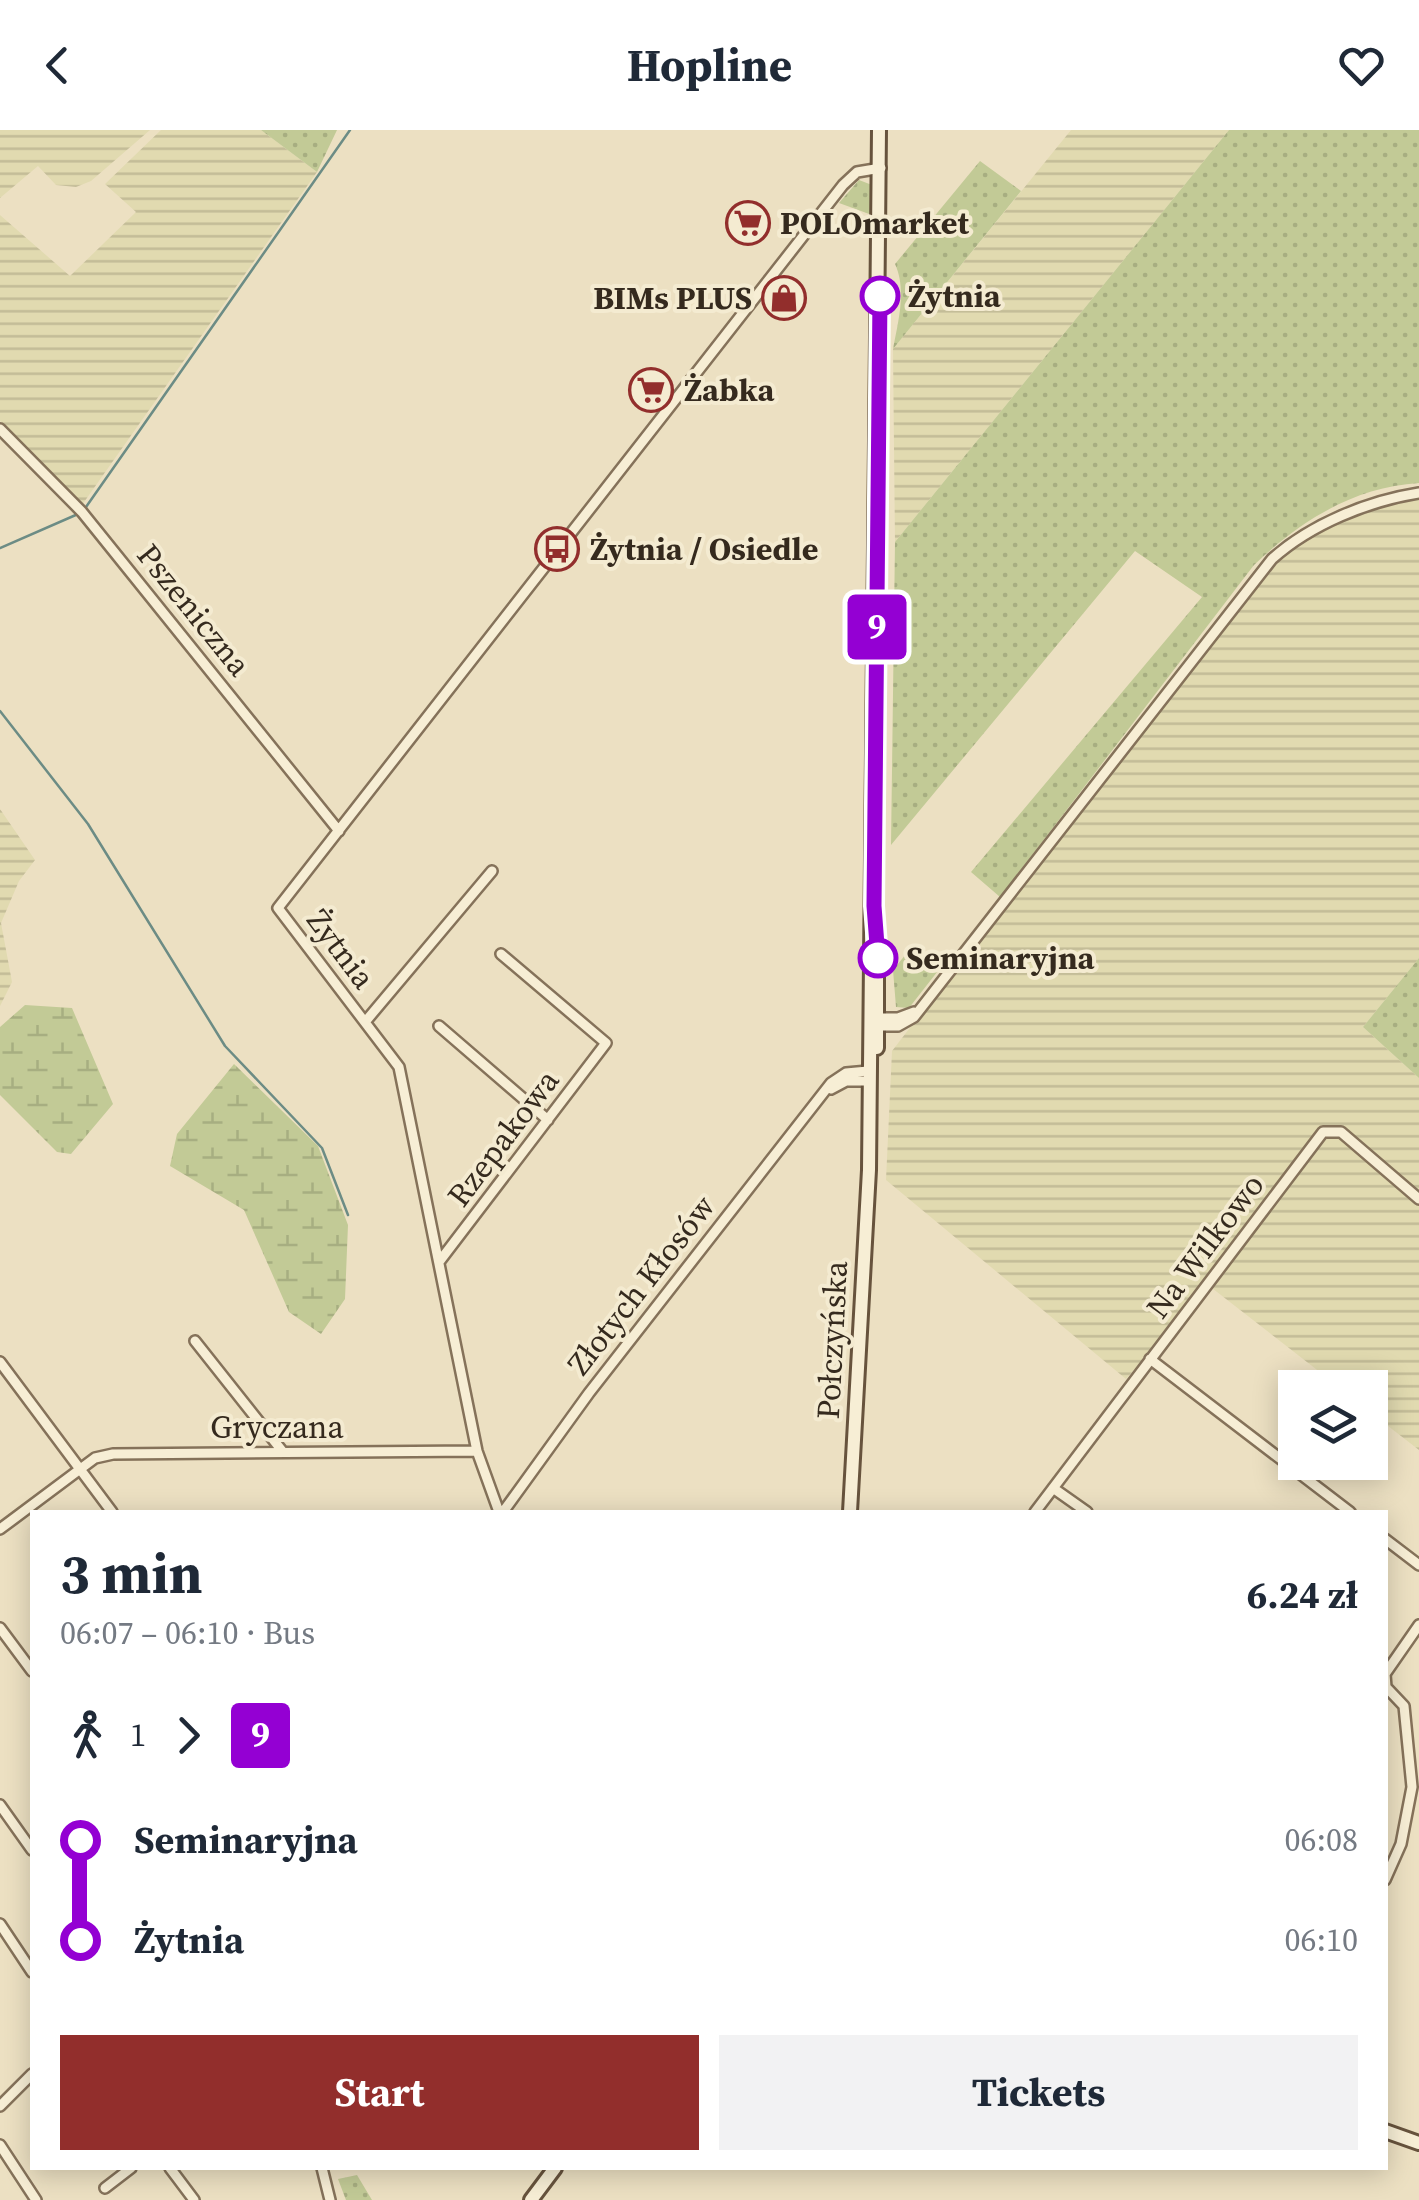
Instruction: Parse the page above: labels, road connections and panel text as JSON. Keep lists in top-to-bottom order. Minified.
{"streets":{"main road":["Połczyńska"],"street":["Pszeniczna","Żytnia","Rzepakowa","Na Wilkowo","Złotych Kłosów","Gryczana"]},"crossings":[["Pszeniczna","Żytnia"],["Żytnia","Rzepakowa"],["Żytnia","Połczyńska"],["Żytnia","Gryczana"],["Złotych Kłosów","Połczyńska"]],"places":{"supermarket":["POLOmarket","Żabka"],"other":["Żytnia","Seminaryjna"],"shop":["BIMs PLUS"],"bus stop":["Żytnia / Osiedle"]},"lines":["bus line 9"],"page":{"header":"Hopline","on_map":"9","heading":["3 min","06:07 – 06:10 · Bus","6.24 zł"],"legs":["1","9"],"list":[{"name":"Seminaryjna","value":"06:08"},{"name":"Żytnia","value":"06:10"}],"buttons":["Start","Tickets"]}}
